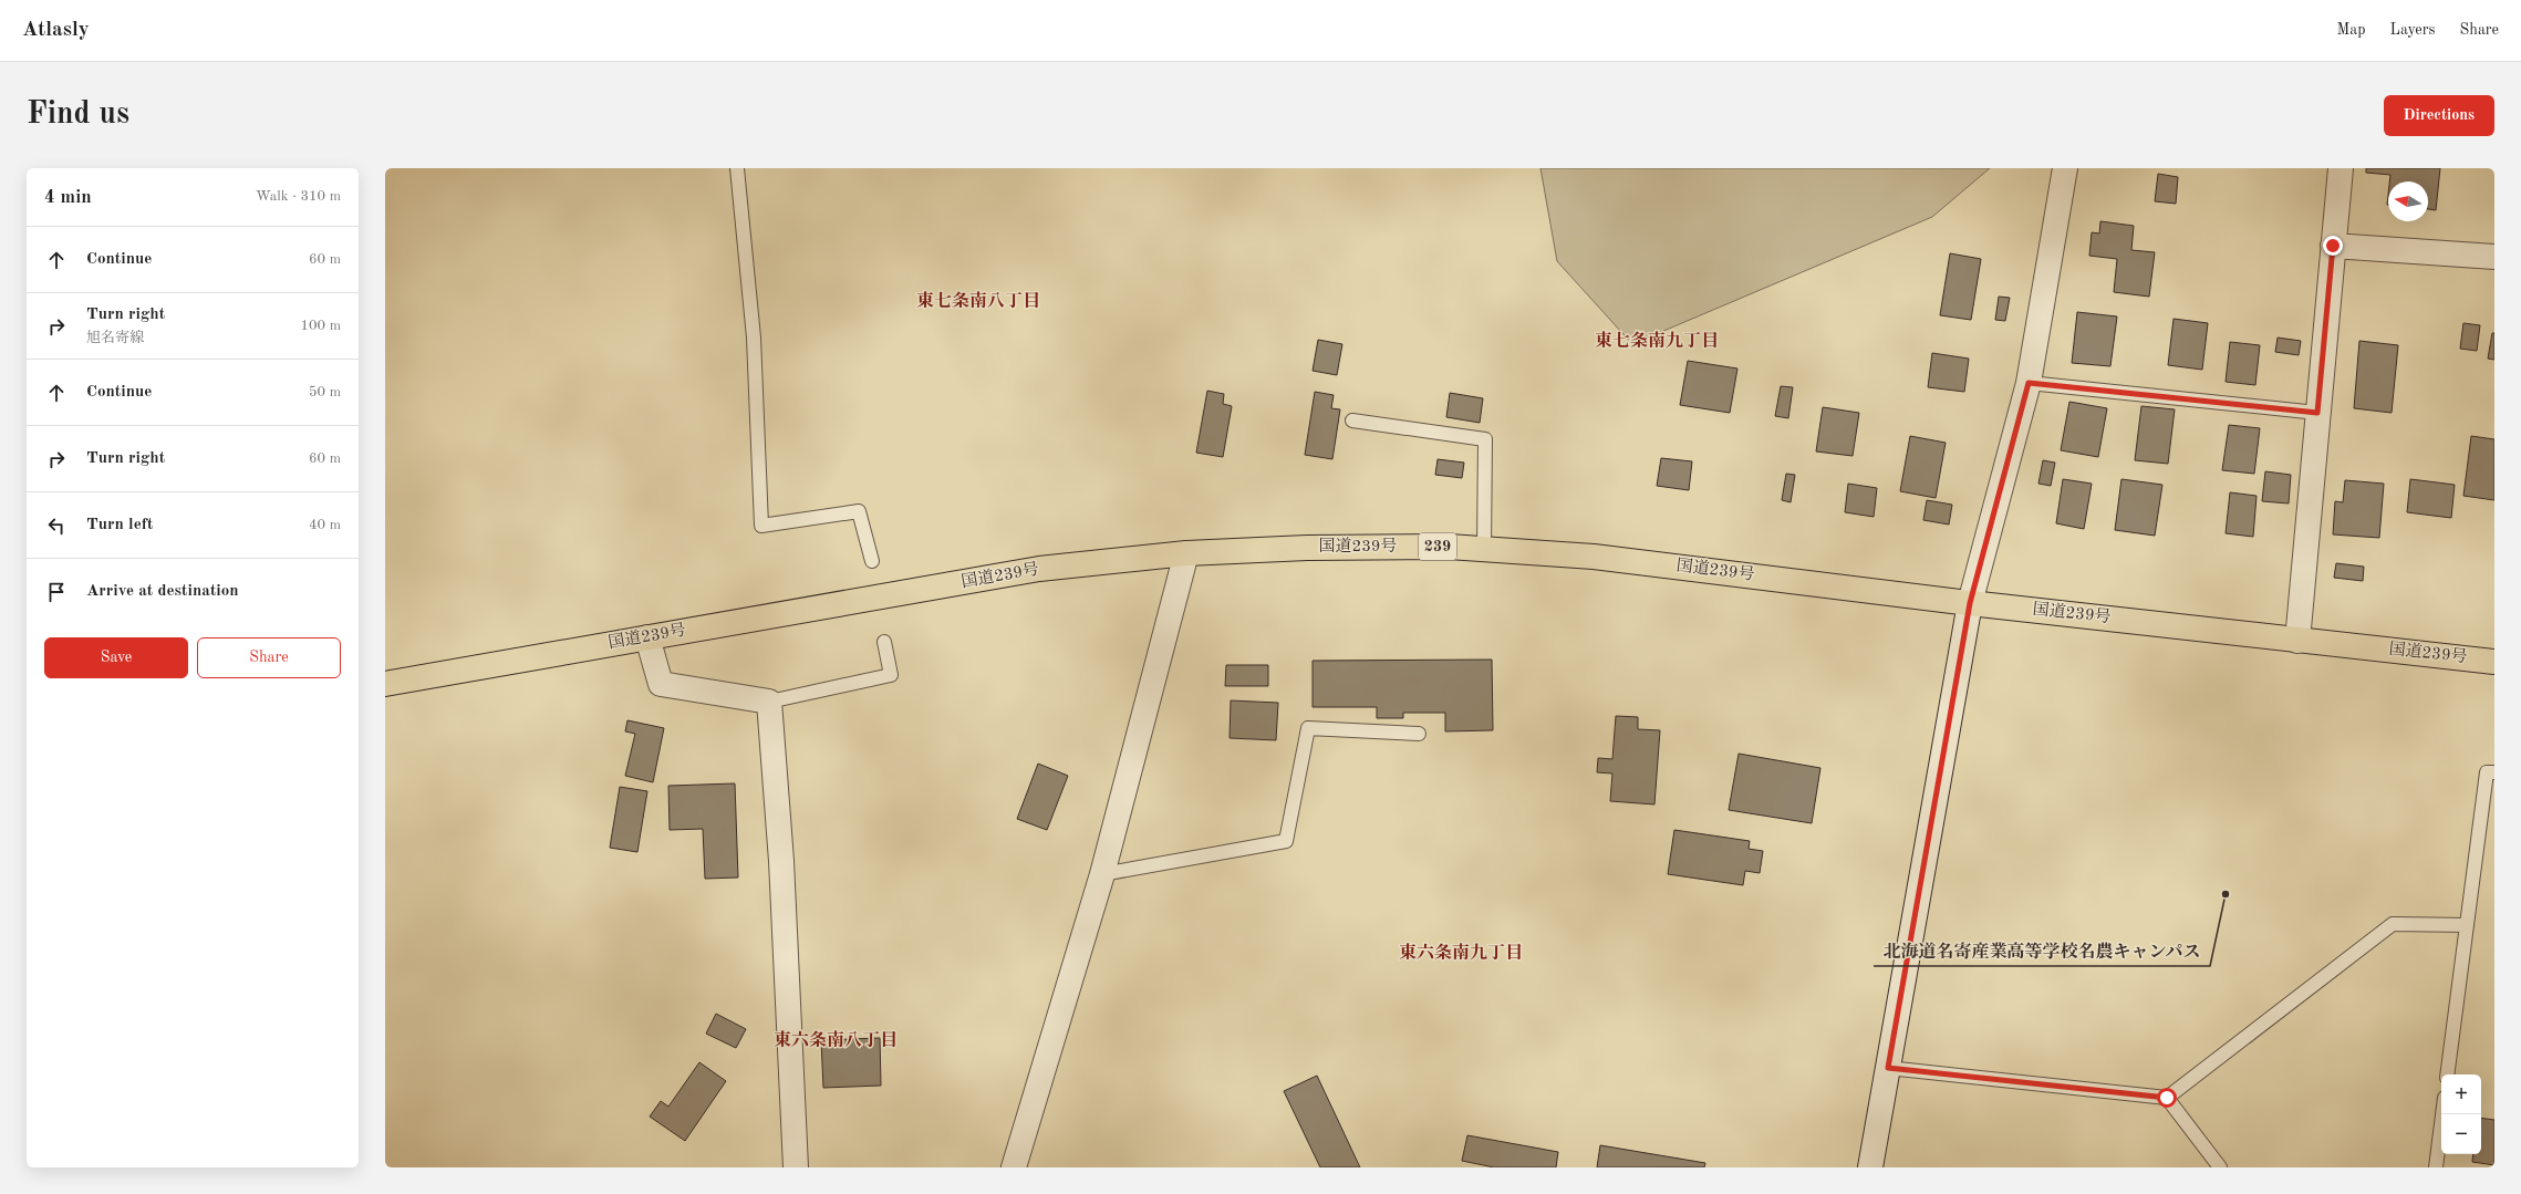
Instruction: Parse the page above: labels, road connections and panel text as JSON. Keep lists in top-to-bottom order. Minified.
{"streets":{"highway":["国道239号","239"]},"districts":["東七条南八丁目","東七条南九丁目","東六条南九丁目","東六条南八丁目"],"places":["北海道名寄産業高等学校名農キャンパス"],"north":"left","page":{"header":"Atlasly","nav":["Map","Layers","Share"],"buttons":["Directions",["Save","Share"]],"title":"Find us","heading":["4 min","Walk · 310 m"],"list":[["Continue","60 m"],["Turn right","旭名寄線","100 m"],["Continue","50 m"],["Turn right","60 m"],["Turn left","40 m"],"Arrive at destination"],"map_buttons":["+","−"]}}
